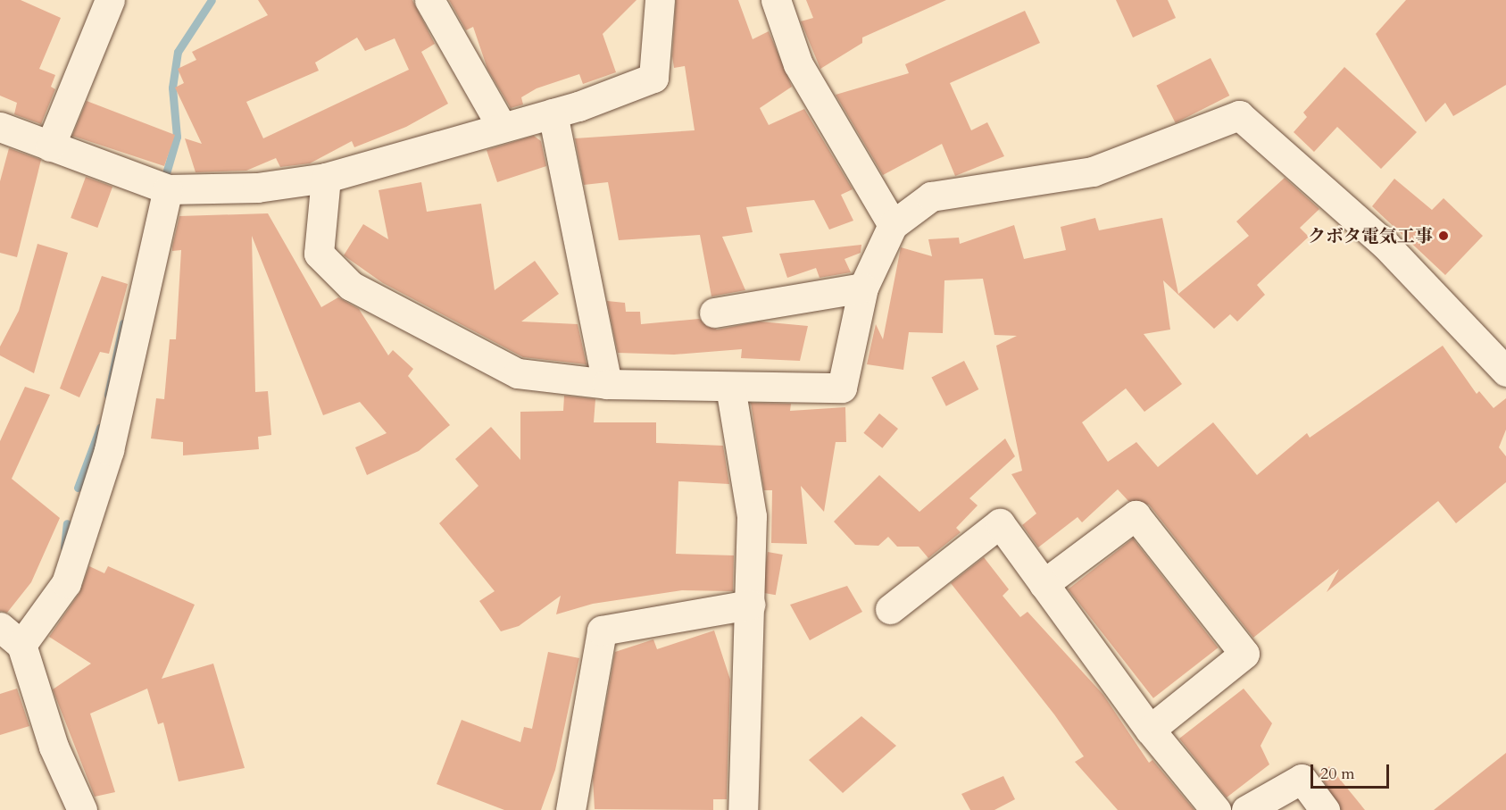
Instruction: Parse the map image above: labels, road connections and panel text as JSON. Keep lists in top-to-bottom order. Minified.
{"places":["クボタ電気工事"],"scale_bar":"20 m"}
